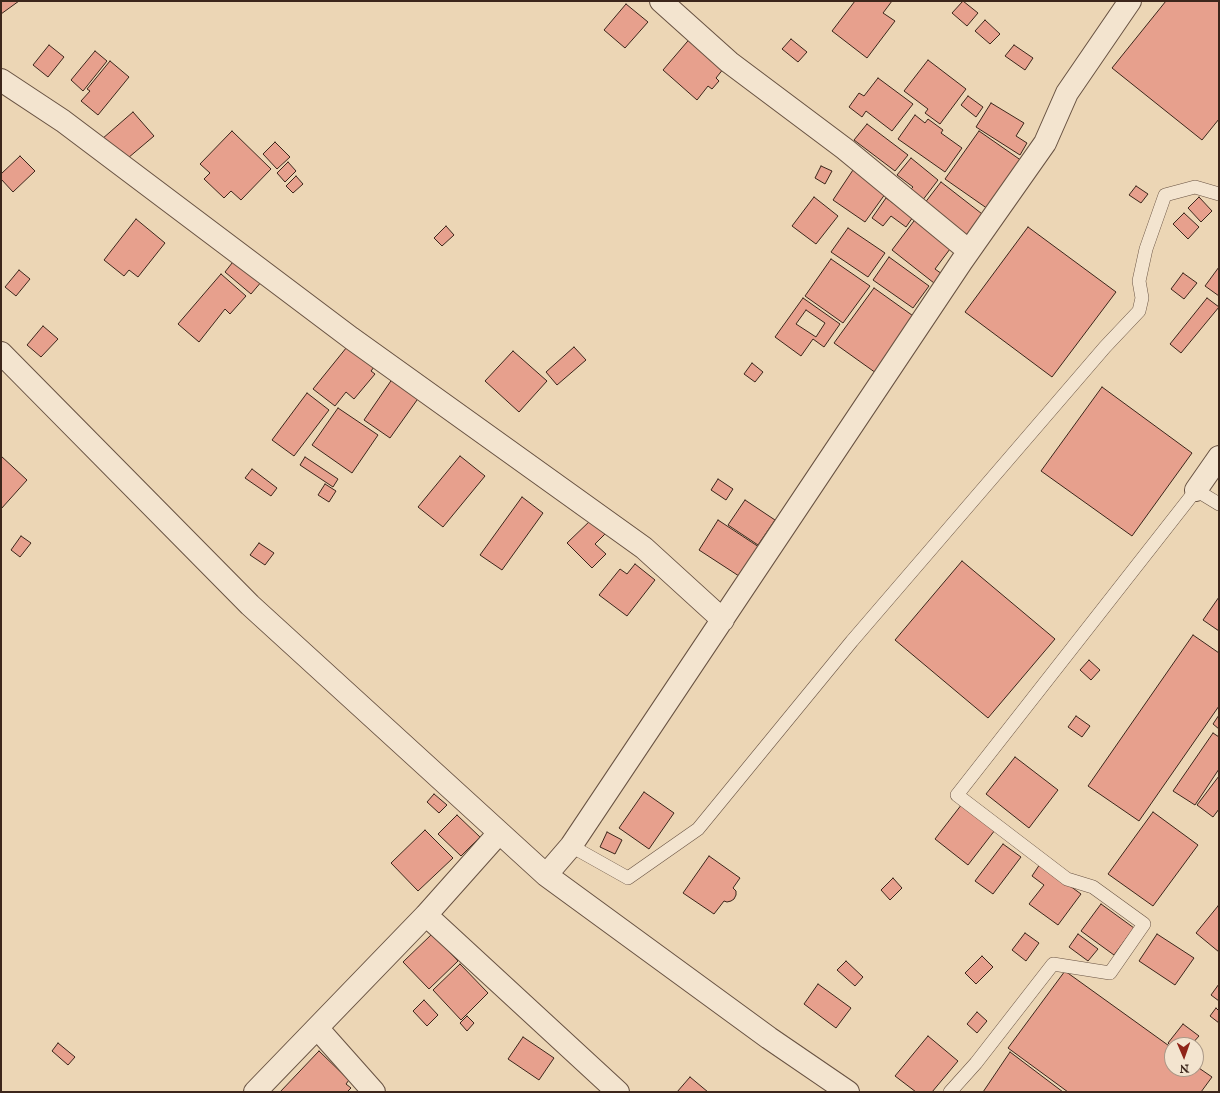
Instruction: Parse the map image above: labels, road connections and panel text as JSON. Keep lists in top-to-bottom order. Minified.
{"north":"bottom"}
